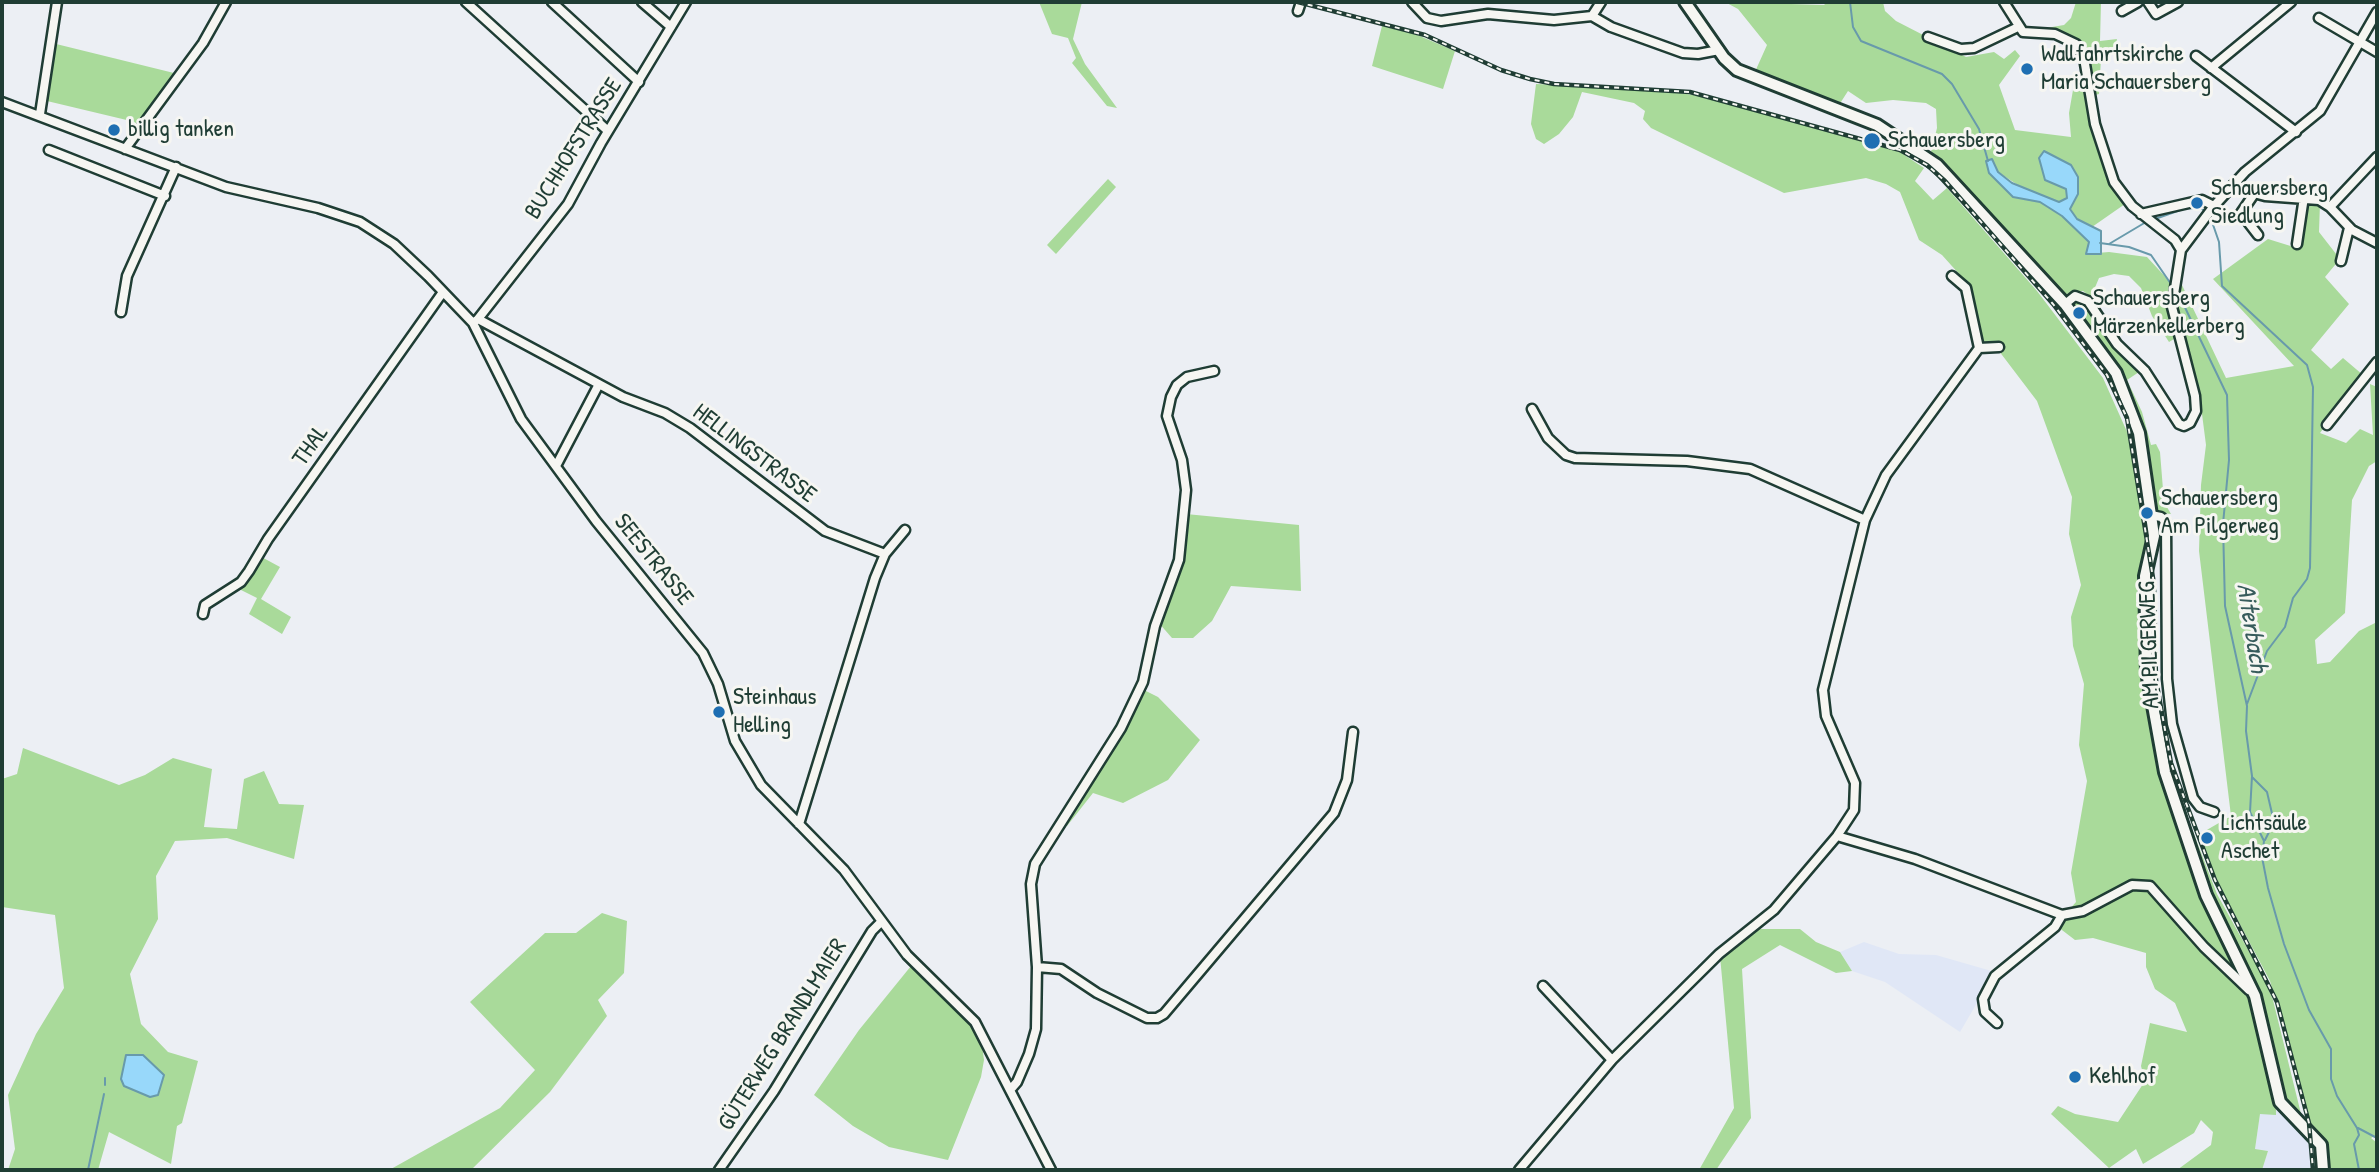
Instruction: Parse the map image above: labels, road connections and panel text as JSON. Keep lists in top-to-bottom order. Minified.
{"streets":{"street":["BUCHHOFSTRASSE","THAL","HELLINGSTRASSE","SEESTRASSE","AM PILGERWEG","GÜTERWEG BRANDLMAIER"]},"crossings":[["BUCHHOFSTRASSE","HELLINGSTRASSE"],["BUCHHOFSTRASSE","SEESTRASSE"],["THAL","SEESTRASSE"],["HELLINGSTRASSE","SEESTRASSE"],["SEESTRASSE","GÜTERWEG BRANDLMAIER"]],"water":["Aiterbach"],"places":["Wallfahrtskirche Maria Schauersberg","billig tanken","Schauersberg","Schauersberg Siedlung","Schauersberg Märzenkellerberg","Schauersberg Am Pilgerweg","Steinhaus Helling","Lichtsäule Aschet","Kehlhof"]}
